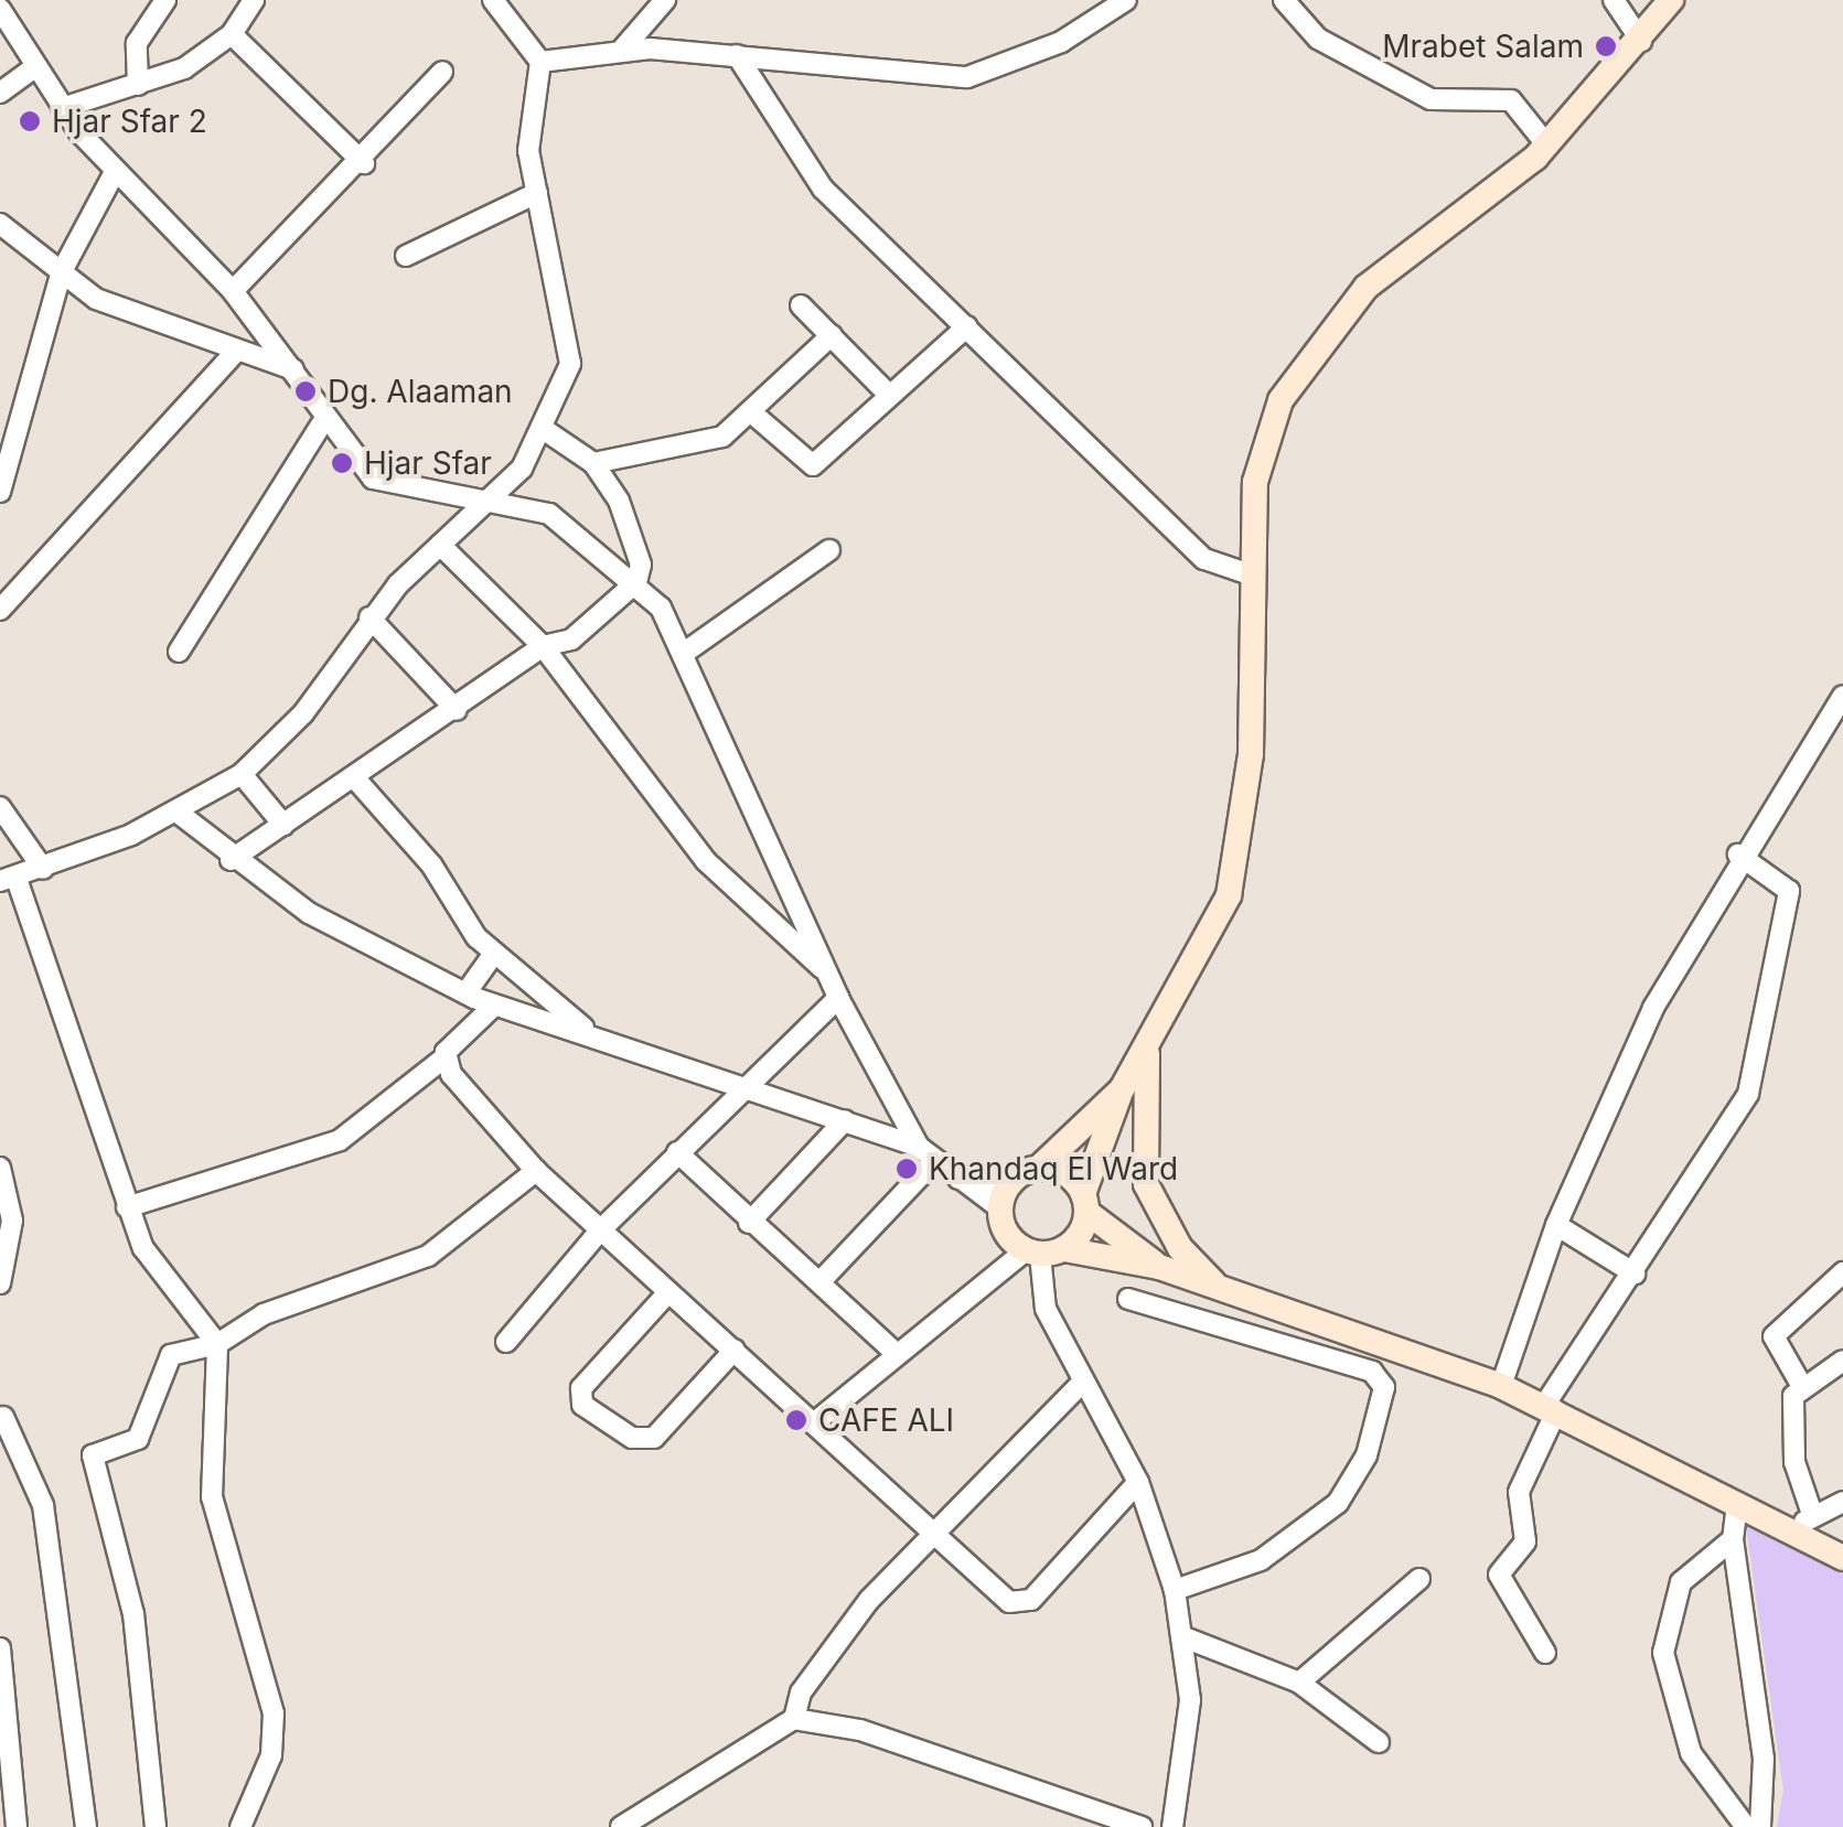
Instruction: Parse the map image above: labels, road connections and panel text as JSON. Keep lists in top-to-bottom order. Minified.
{"places":["Mrabet Salam","Hjar Sfar 2","Dg. Alaaman","Hjar Sfar","Khandaq El Ward","CAFE ALI"]}
